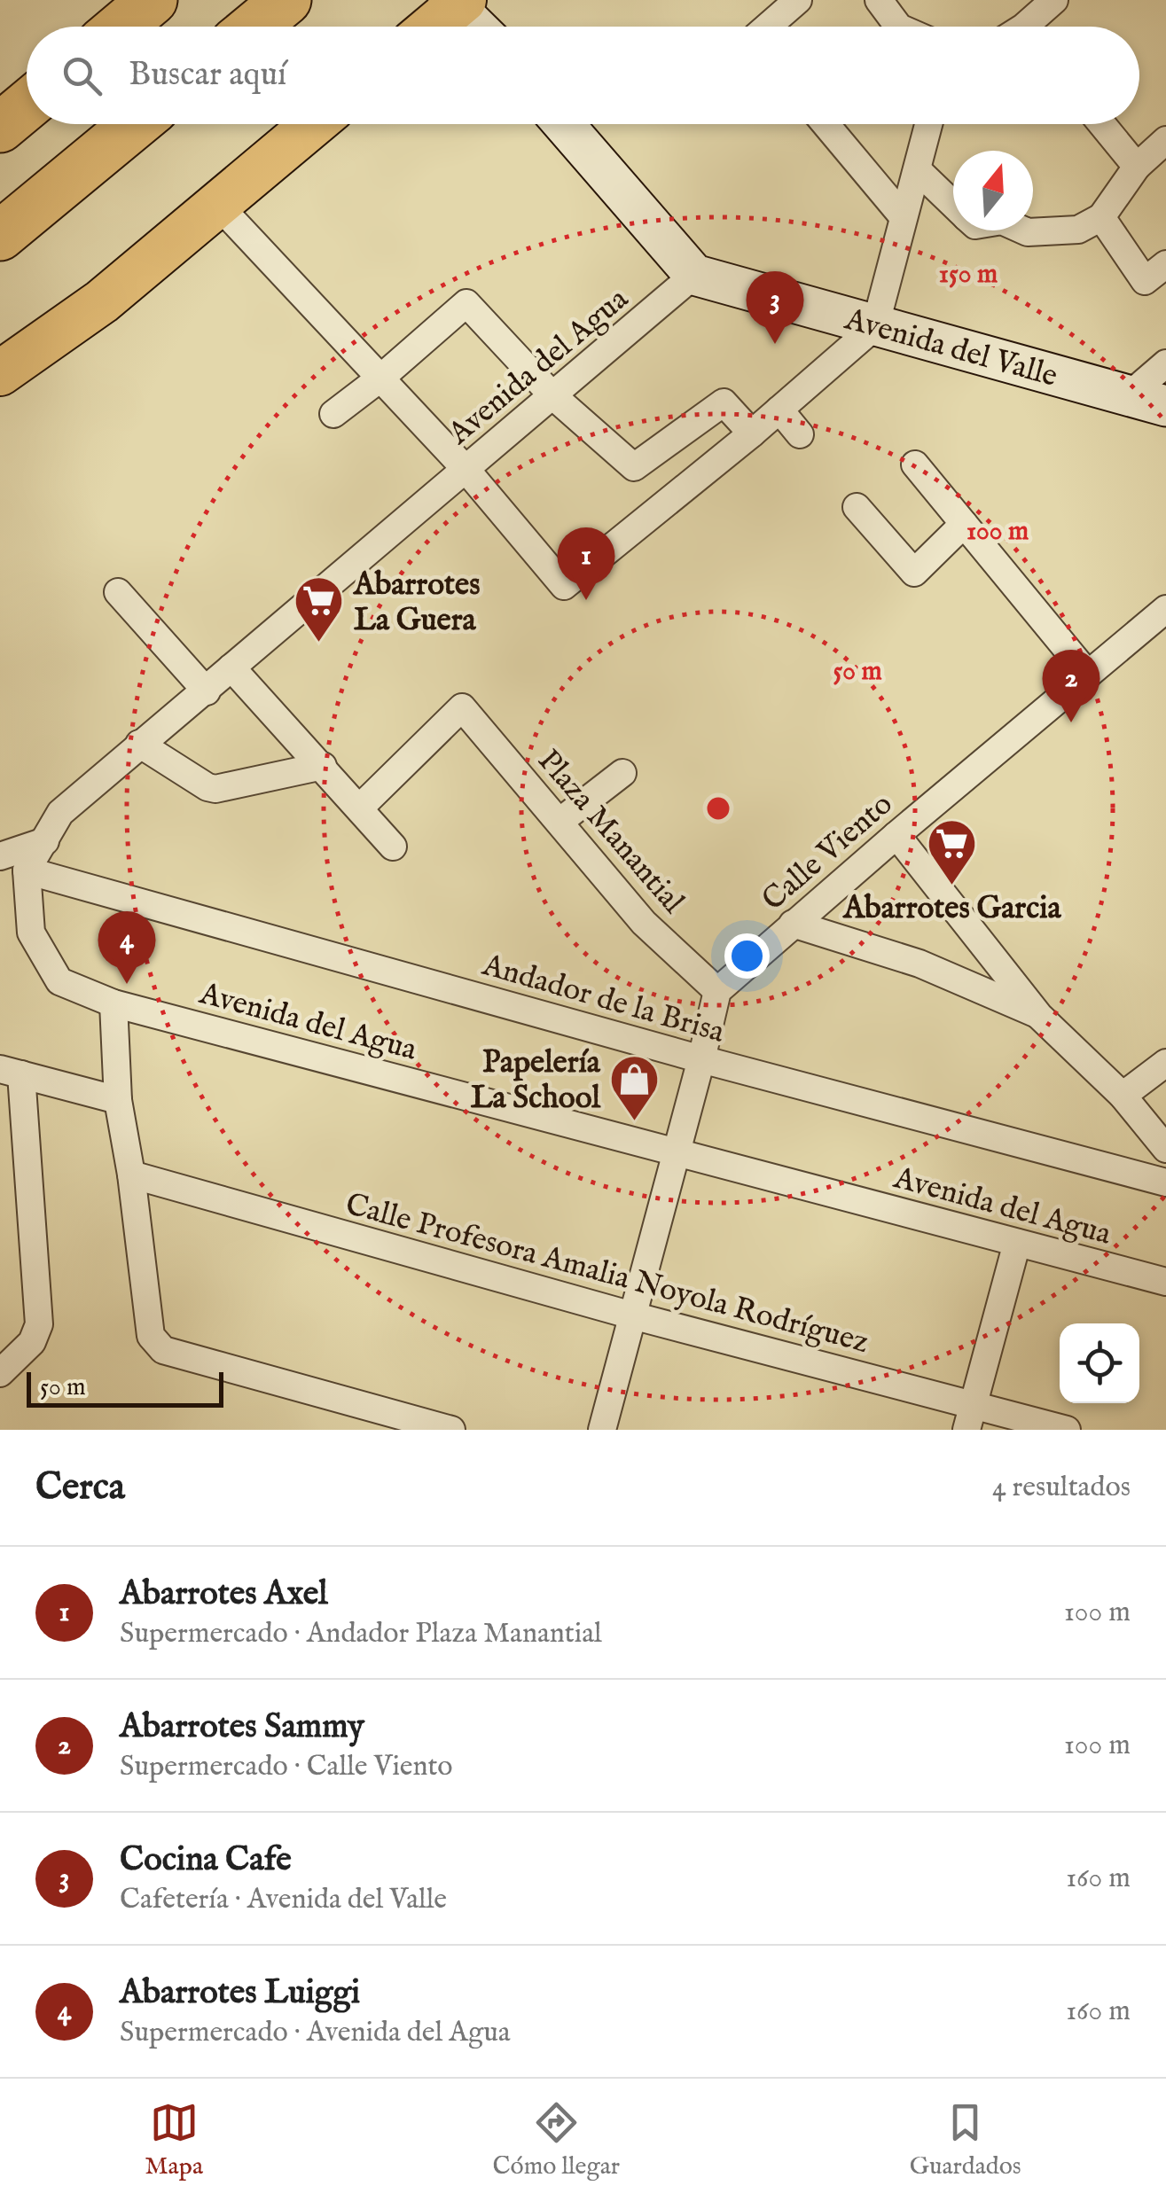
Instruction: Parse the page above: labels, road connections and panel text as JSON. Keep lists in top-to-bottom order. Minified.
{"streets":{"street":["Avenida del Valle","Avenida del Agua","Plaza Manantial","Calle Viento","Andador de la Brisa","Calle Profesora Amalia Noyola Rodríguez"]},"crossings":[["Avenida del Valle","Avenida del Agua"],["Avenida del Agua","Andador de la Brisa"],["Plaza Manantial","Calle Viento"]],"places":{"supermarket":["Abarrotes La Guera","Abarrotes Garcia"],"shop":["Papelería La School"]},"scale_bar":"50 m","north":"top","page":{"search":"Buscar aquí","pins":["3","1","2","4"],"scale":"50 m","heading":["Cerca","4 resultados"],"list":[{"mark":"1","name":"Abarrotes Axel","note":"Supermercado · Andador Plaza Manantial","value":"100 m"},{"mark":"2","name":"Abarrotes Sammy","note":"Supermercado · Calle Viento","value":"100 m"},{"mark":"3","name":"Cocina Cafe","note":"Cafetería · Avenida del Valle","value":"160 m"},{"mark":"4","name":"Abarrotes Luiggi","note":"Supermercado · Avenida del Agua","value":"160 m"}],"nav":["Mapa","Cómo llegar","Guardados"]},"rings":["150 m","100 m","50 m"]}
